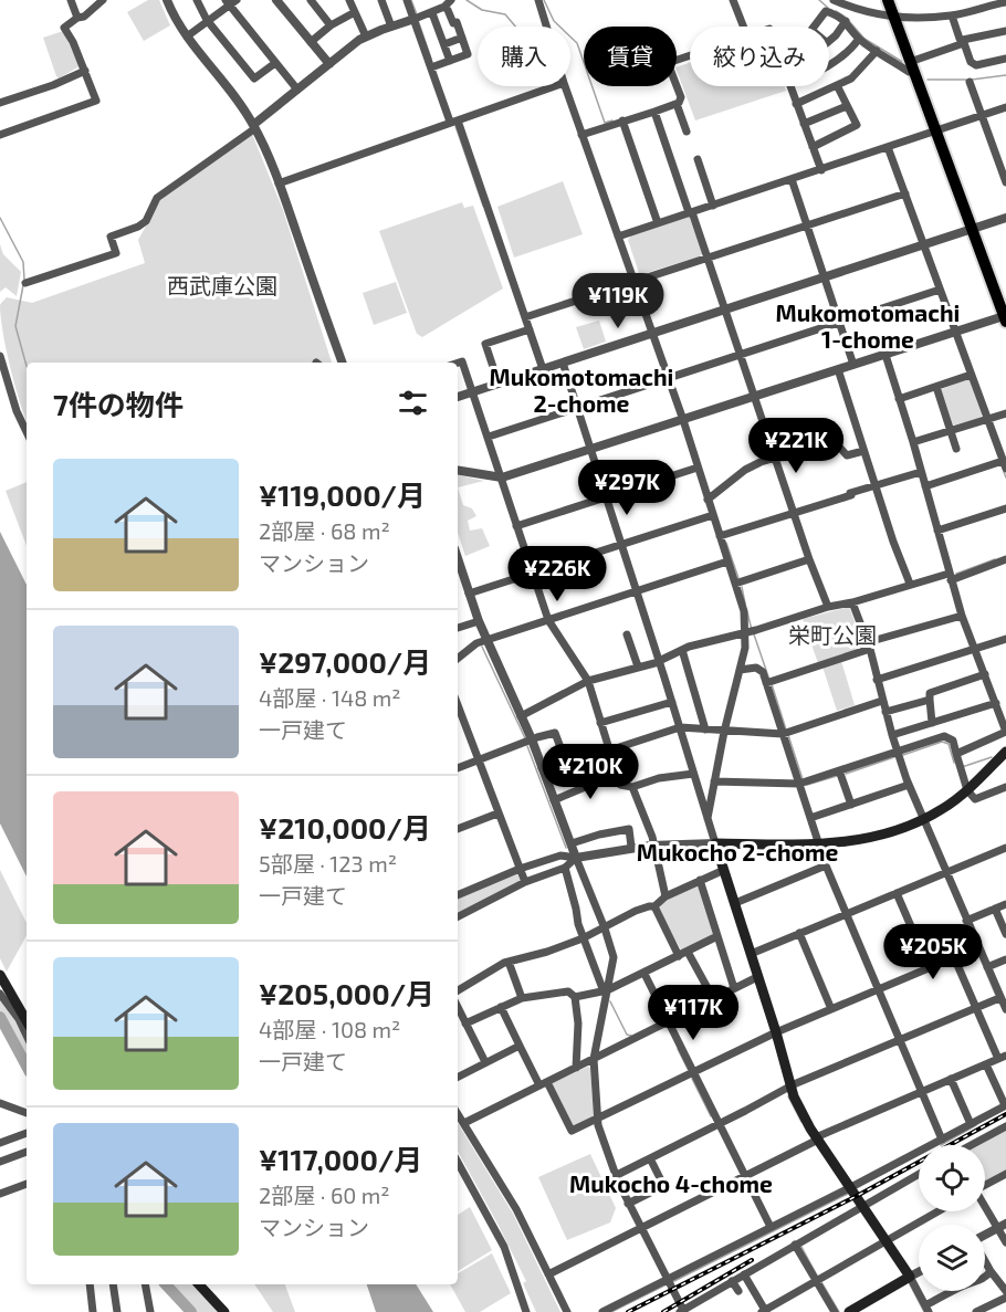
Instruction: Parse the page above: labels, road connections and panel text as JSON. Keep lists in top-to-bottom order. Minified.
{"districts":["Mukomotomachi 1-chome","Mukomotomachi 2-chome","Mukocho 2-chome","Mukocho 4-chome"],"parks":["西武庫公園","栄町公園"],"page":{"chip":["購入","賃貸","絞り込み"],"price":["¥119K","¥221K","¥297K","¥226K","¥210K","¥205K","¥117K"],"heading":"7件の物件","list":[{"name":"¥119,000/月","note":"2部屋 · 68 m² · マンション"},{"name":"¥297,000/月","note":"4部屋 · 148 m² · 一戸建て"},{"name":"¥210,000/月","note":"5部屋 · 123 m² · 一戸建て"},{"name":"¥205,000/月","note":"4部屋 · 108 m² · 一戸建て"},{"name":"¥117,000/月","note":"2部屋 · 60 m² · マンション"}]}}
